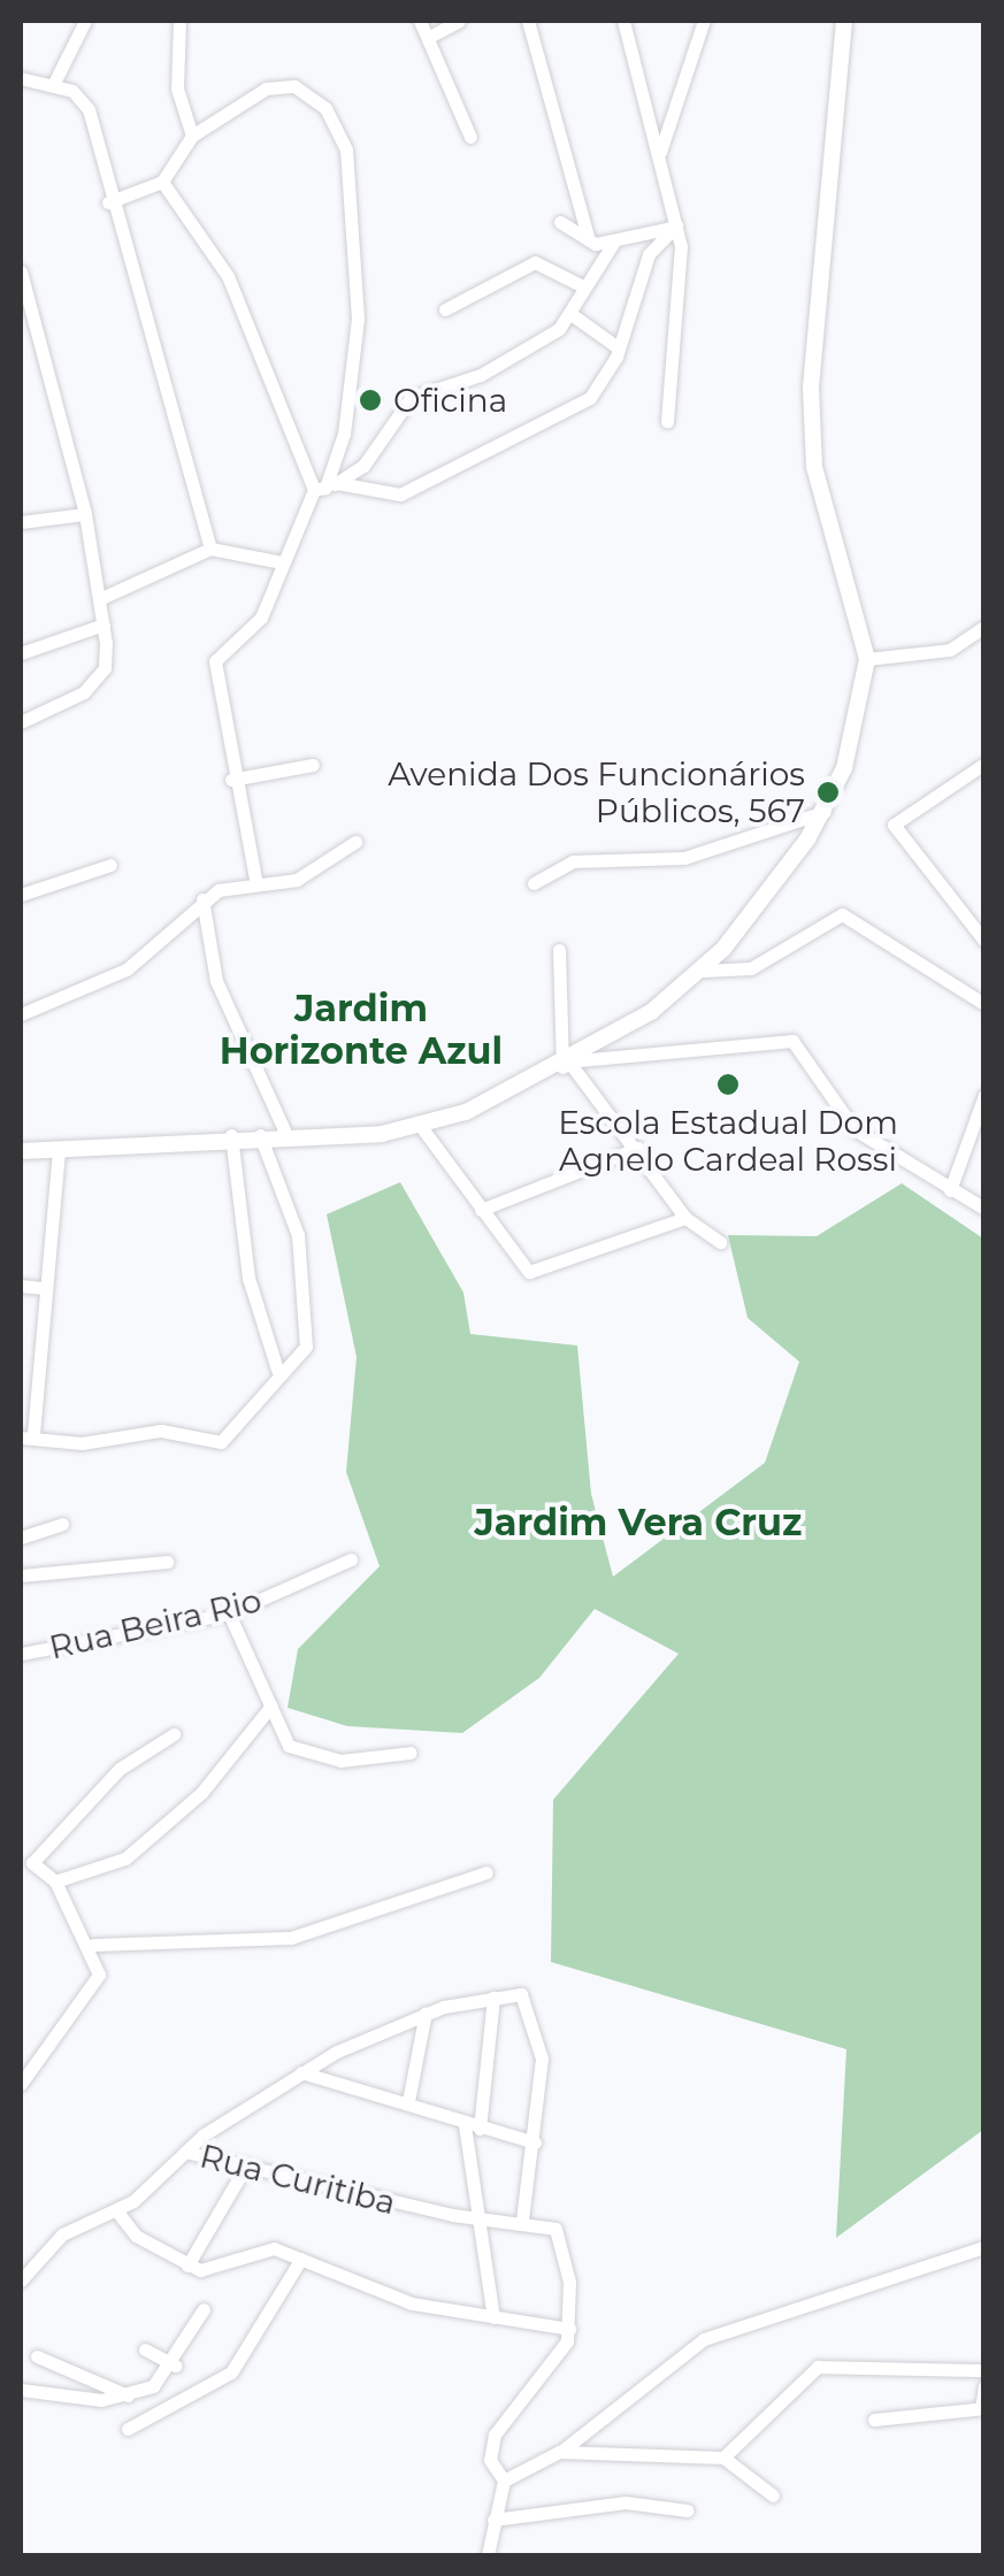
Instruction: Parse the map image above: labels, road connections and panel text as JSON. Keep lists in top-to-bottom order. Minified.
{"streets":{"street":["Rua Beira Rio","Rua Curitiba"]},"districts":["Jardim Horizonte Azul","Jardim Vera Cruz"],"places":["Oficina","Avenida Dos Funcionários Públicos, 567","Escola Estadual Dom Agnelo Cardeal Rossi"]}
